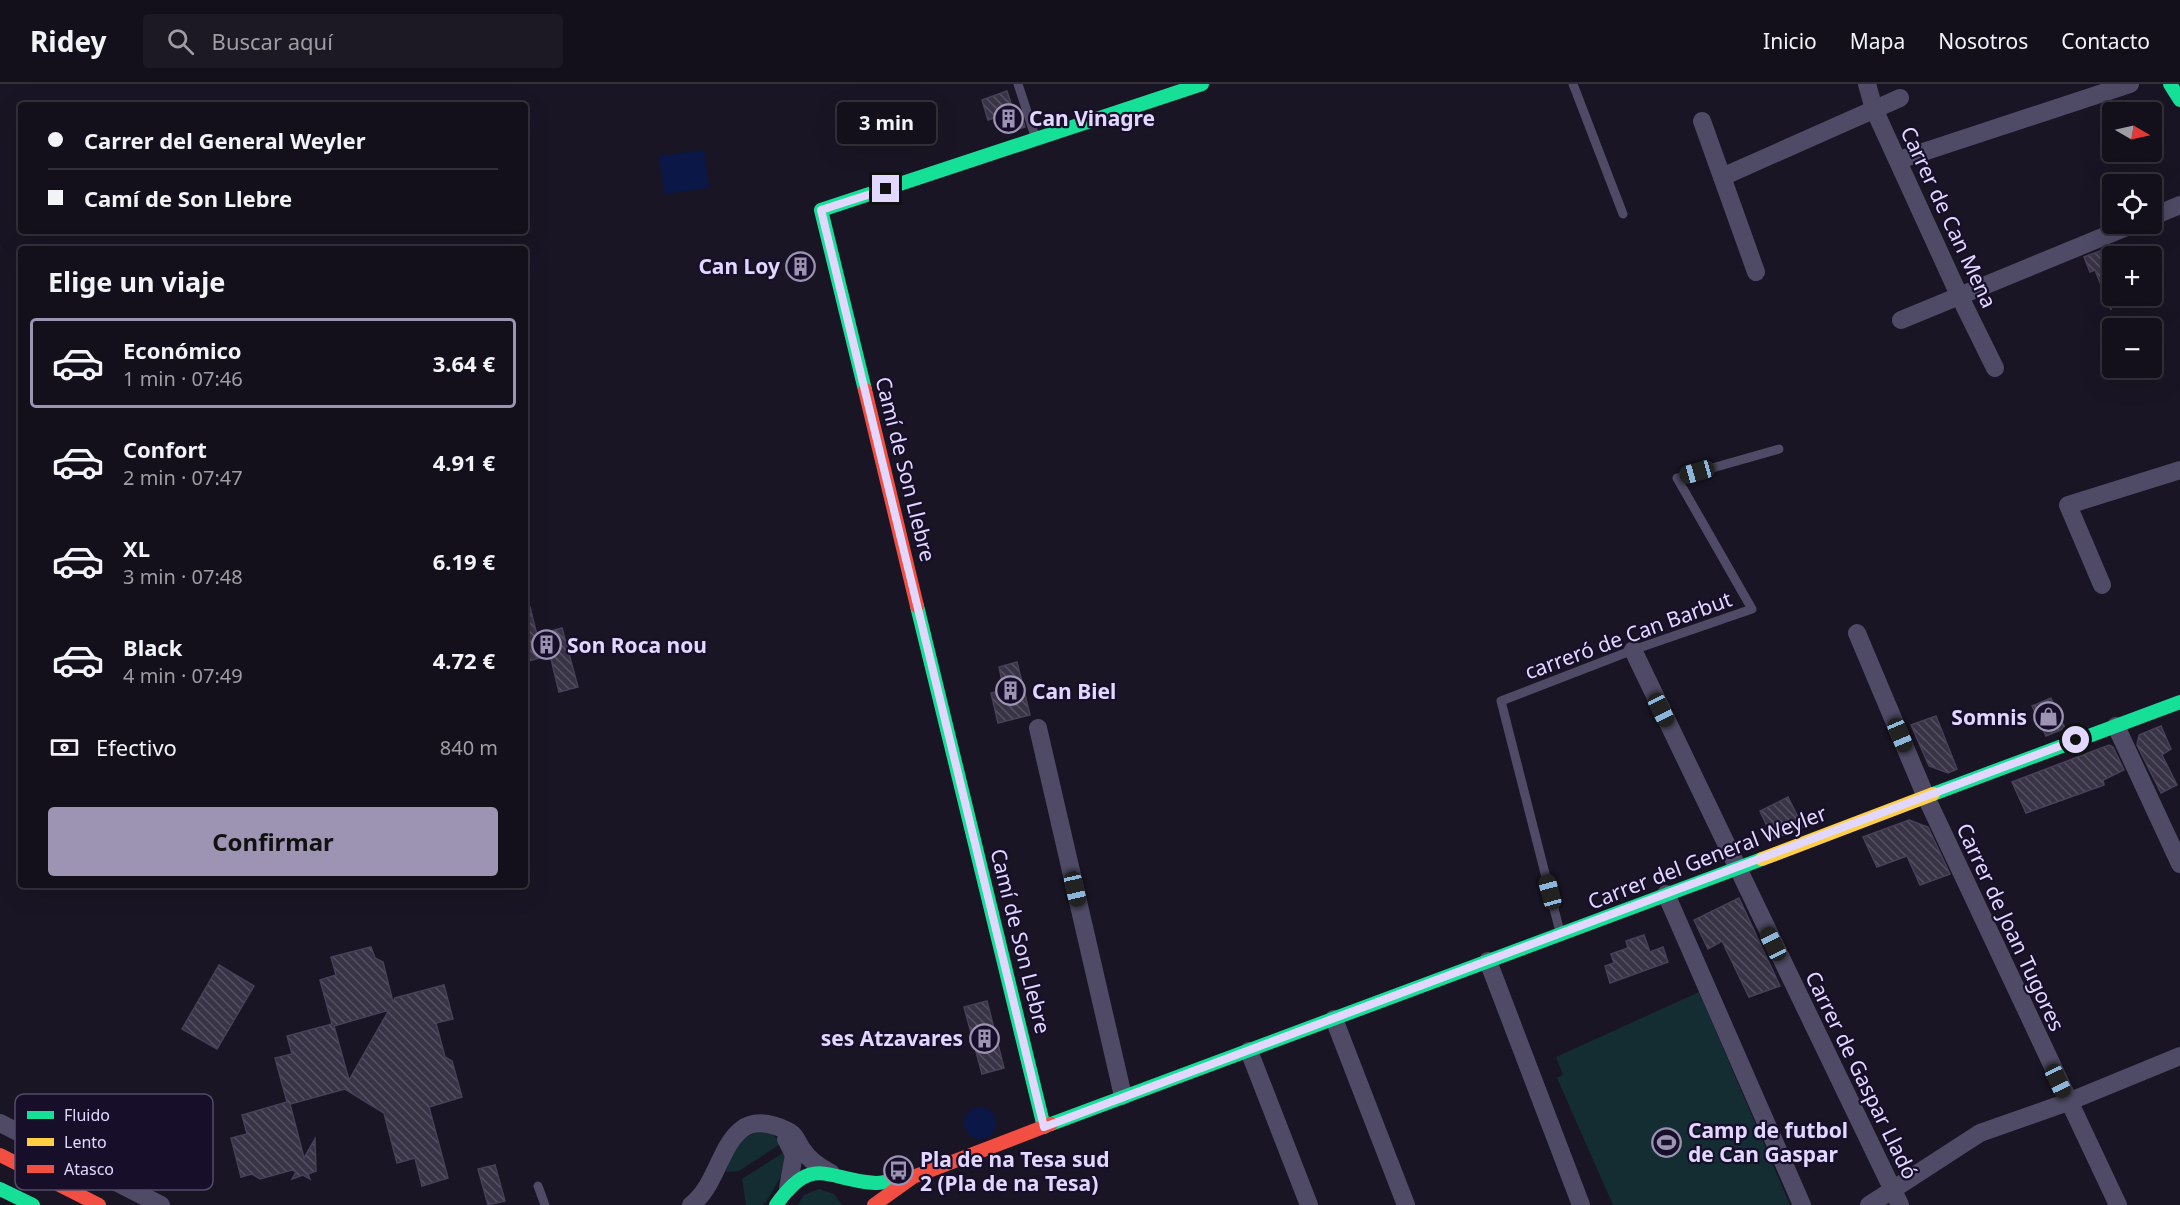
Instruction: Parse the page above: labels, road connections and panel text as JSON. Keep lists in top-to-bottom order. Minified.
{"streets":{"main road":["Camí de Son Llebre","Carrer del General Weyler"],"street":["Carrer de Can Mena","Carrer de Joan Tugores","Carrer de Gaspar Lladó"],"lane":["carreró de Can Barbut"]},"crossings":[["Camí de Son Llebre","Carrer del General Weyler"],["carreró de Can Barbut","Carrer del General Weyler"],["carreró de Can Barbut","Carrer de Gaspar Lladó"],["Carrer del General Weyler","Carrer de Joan Tugores"],["Carrer del General Weyler","Carrer de Gaspar Lladó"]],"places":{"building":["Can Vinagre","Can Loy","Son Roca nou","Can Biel","ses Atzavares"],"shop":["Somnis"],"sports":["Camp de futbol de Can Gaspar"],"bus stop":["Pla de na Tesa sud 2 (Pla de na Tesa)"]},"legend":["Fluido","Lento","Atasco"],"north":"right","page":{"header":"Ridey","search":"Buscar aquí","nav":["Inicio","Mapa","Nosotros","Contacto"],"map_buttons":["+","−"],"bubble":"3 min","banner":["Carrer del General Weyler","Camí de Son Llebre"],"heading":"Elige un viaje","list":[{"name":"Económico","note":"1 min · 07:46","value":"3.64 €"},{"name":"Confort","note":"2 min · 07:47","value":"4.91 €"},{"name":"XL","note":"3 min · 07:48","value":"6.19 €"},{"name":"Black","note":"4 min · 07:49","value":"4.72 €"}],"pay":["Efectivo","840 m"],"buttons":"Confirmar"}}
